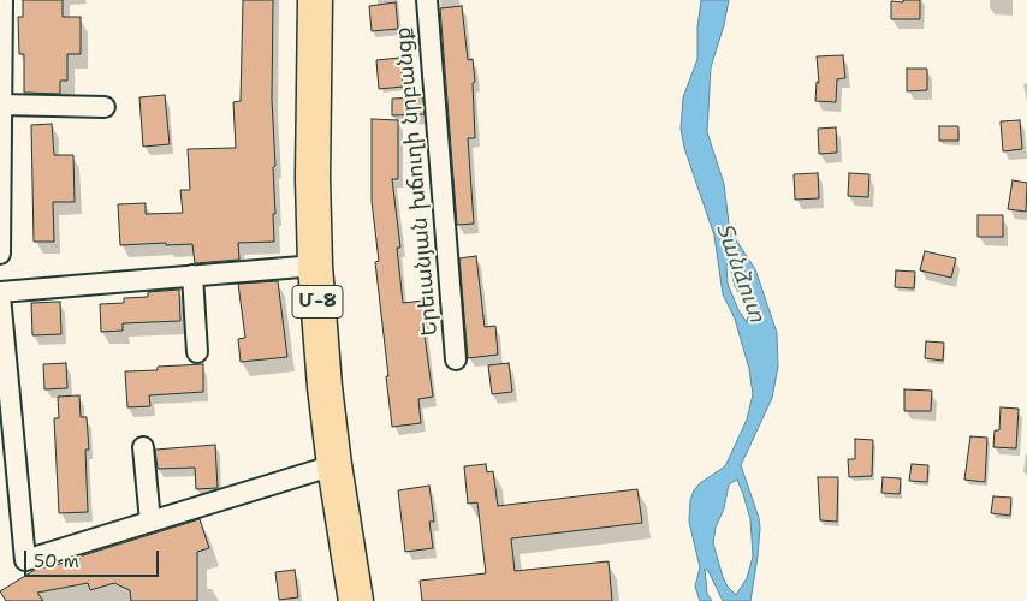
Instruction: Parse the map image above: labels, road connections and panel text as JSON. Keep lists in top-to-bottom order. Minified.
{"streets":{"highway":["Մ-8"],"street":["Երեւանյան խճուղի նրբանցք"]},"water":["Տանձուտ"],"scale_bar":"50 m"}
